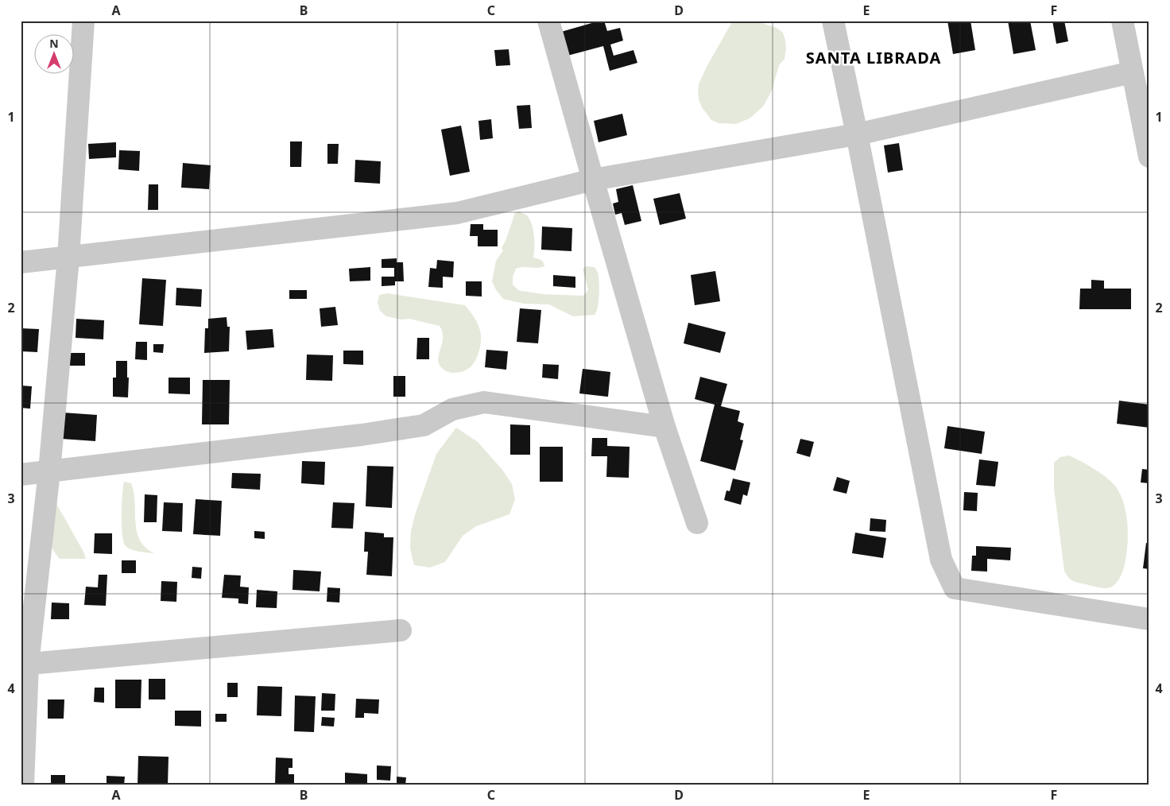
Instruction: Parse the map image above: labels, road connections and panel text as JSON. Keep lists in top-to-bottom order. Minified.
{"districts":["SANTA LIBRADA"],"north":"top","grid":{"columns":["A","B","C","D","E","F"],"rows":["1","2","3","4"]}}
